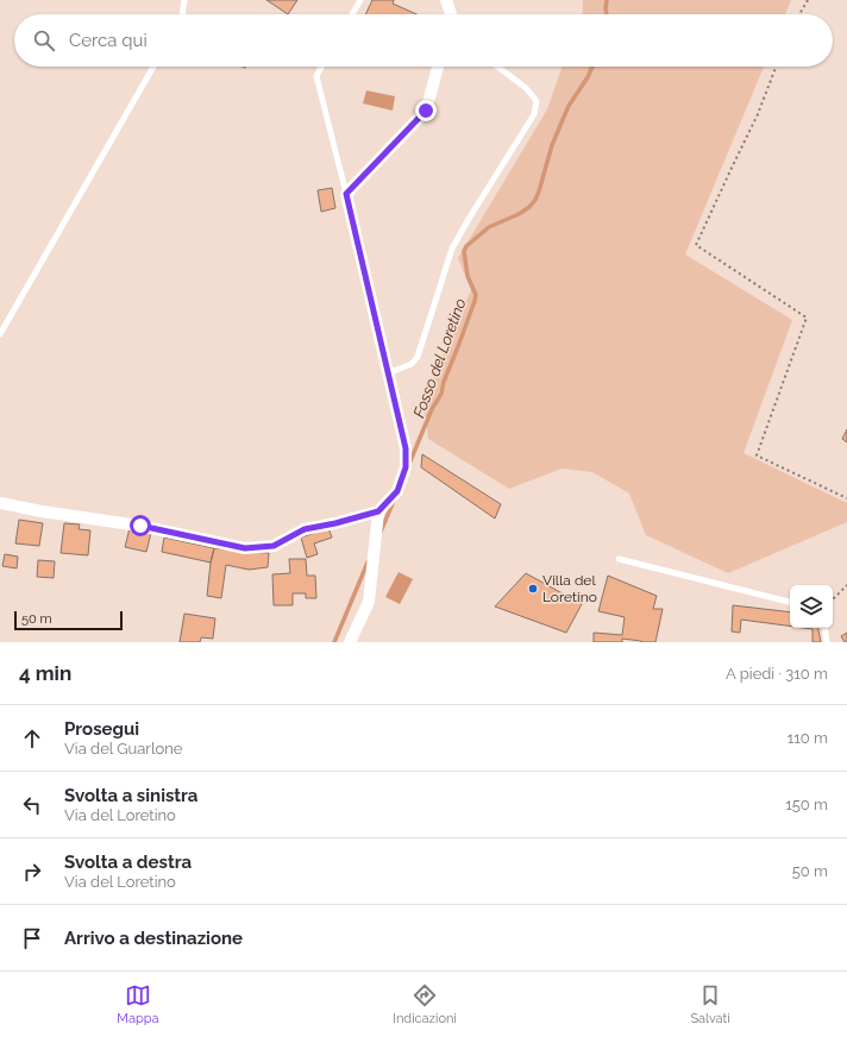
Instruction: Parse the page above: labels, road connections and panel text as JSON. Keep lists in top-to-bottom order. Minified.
{"water":["Fosso del Loretino"],"places":["Villa del Loretino"],"scale_bar":"50 m","page":{"search":"Cerca qui","scale":"50 m","heading":["4 min","A piedi · 310 m"],"list":[["Prosegui","Via del Guarlone","110 m"],["Svolta a sinistra","Via del Loretino","150 m"],["Svolta a destra","Via del Loretino","50 m"],"Arrivo a destinazione"],"nav":["Mappa","Indicazioni","Salvati"]}}
